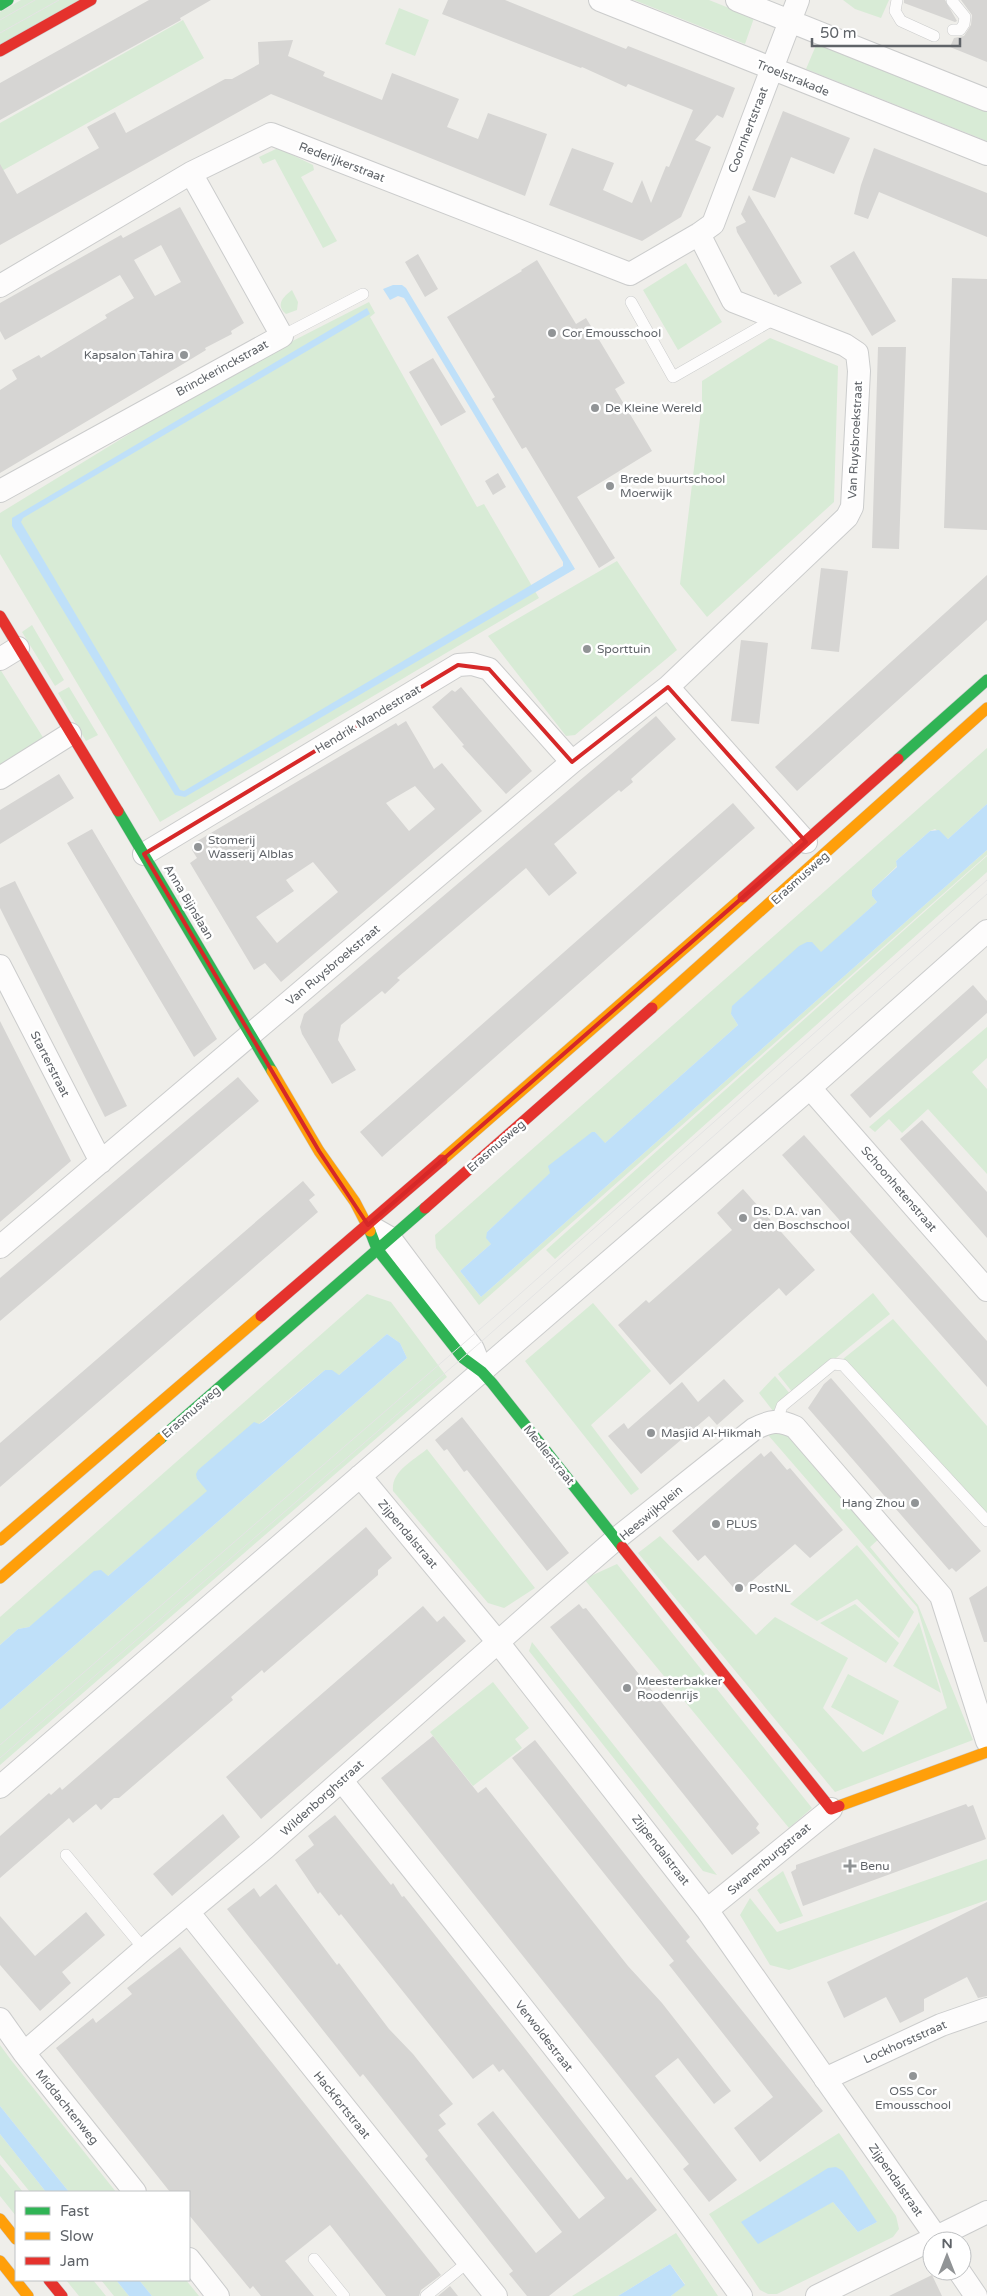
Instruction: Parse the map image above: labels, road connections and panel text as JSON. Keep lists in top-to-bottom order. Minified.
{"streets":{"main road":["Erasmusweg","Anna Bijnslaan","Medlerstraat","Heeswijkplein"],"street":["Troelstrakade","Coornhertstraat","Rederijkerstraat","Brinckerinckstraat","Van Ruysbroekstraat","Hendrik Mandestraat","Starterstraat","Schoonhetenstraat","Zijpendalstraat","Wildenborghstraat","Swanenburgstraat","Verwoldestraat","Lockhorststraat","Hackfortstraat","Middachtenweg"]},"crossings":[["Troelstrakade","Coornhertstraat"],["Coornhertstraat","Rederijkerstraat"],["Coornhertstraat","Van Ruysbroekstraat"],["Rederijkerstraat","Brinckerinckstraat"],["Rederijkerstraat","Van Ruysbroekstraat"],["Van Ruysbroekstraat","Hendrik Mandestraat"],["Van Ruysbroekstraat","Anna Bijnslaan"],["Van Ruysbroekstraat","Starterstraat"],["Hendrik Mandestraat","Anna Bijnslaan"],["Erasmusweg","Anna Bijnslaan"],["Erasmusweg","Medlerstraat"],["Medlerstraat","Heeswijkplein"],["Medlerstraat","Wildenborghstraat"],["Heeswijkplein","Wildenborghstraat"],["Heeswijkplein","Swanenburgstraat"],["Zijpendalstraat","Wildenborghstraat"],["Zijpendalstraat","Swanenburgstraat"],["Zijpendalstraat","Lockhorststraat"],["Wildenborghstraat","Verwoldestraat"],["Wildenborghstraat","Hackfortstraat"],["Wildenborghstraat","Middachtenweg"]],"places":{"other":["Cor Emousschool","Kapsalon Tahira","De Kleine Wereld","Brede buurtschool Moerwijk","Sporttuin","Stomerij Wasserij Alblas","Ds. D.A. van den Boschschool","Masjid Al-Hikmah","Hang Zhou","PLUS","PostNL","Meesterbakker Roodenrijs","OSS Cor Emousschool"],"health":["Benu"]},"legend":["Fast","Slow","Jam"],"scale_bar":"50 m","north":"top"}
